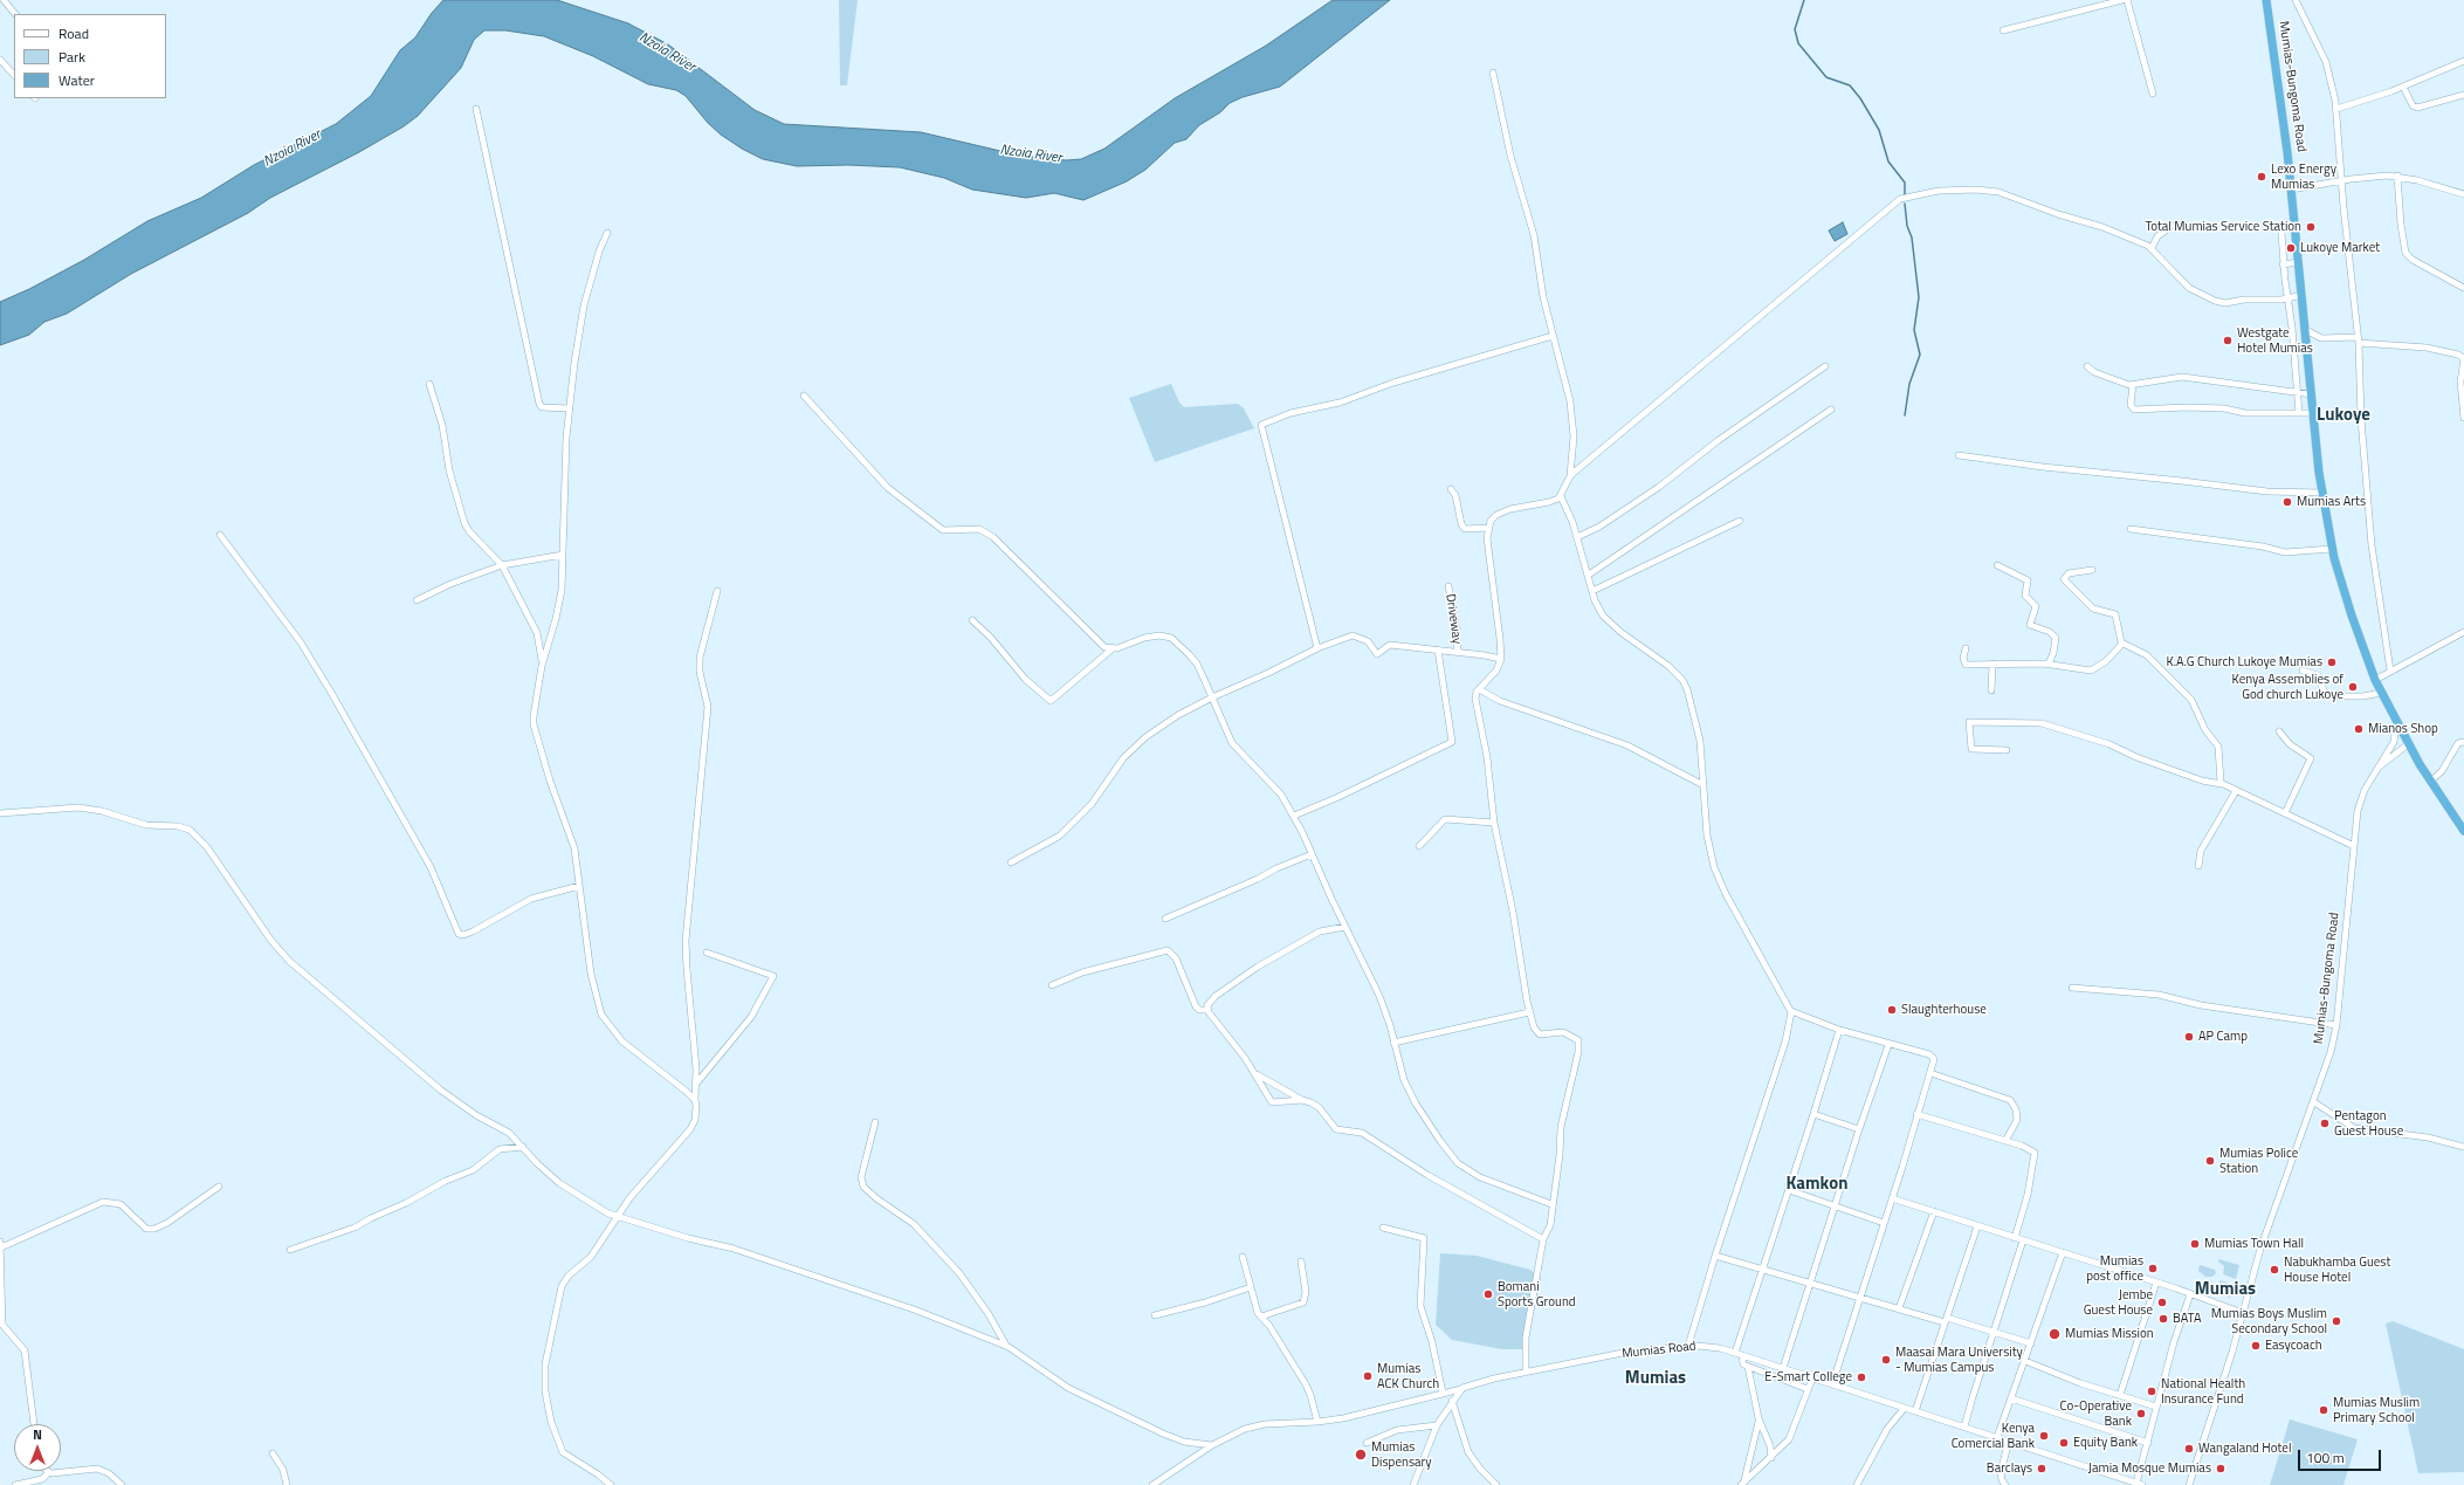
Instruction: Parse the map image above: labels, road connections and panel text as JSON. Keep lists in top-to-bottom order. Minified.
{"streets":{"highway":["Mumias-Bungoma Road"],"street":["Driveway","Mumias Road"]},"districts":["Lukoye","Kamkon","Mumias","Mumias"],"water":["Nzoia River"],"places":["Lexo Energy Mumias","Total Mumias Service Station","Lukoye Market","Westgate Hotel Mumias","Mumias Arts","K.A.G Church Lukoye Mumias","Kenya Assemblies of God church Lukoye","Mianos Shop","Slaughterhouse","AP Camp","Pentagon Guest House","Mumias Police Station","Mumias Town Hall","Mumias post office","Nabukhamba Guest House Hotel","Bomani Sports Ground","Jembe Guest House","BATA","Mumias Boys Muslim Secondary School","Mumias Mission","Easycoach","Maasai Mara University - Mumias Campus","Mumias ACK Church","E-Smart College","National Health Insurance Fund","Mumias Muslim Primary School","Co-Operative Bank","Kenya Comercial Bank","Equity Bank","Wangaland Hotel","Mumias Dispensary","Barclays","Jamia Mosque Mumias"],"legend":["Road","Park","Water"],"scale_bar":"100 m","north":"top"}
